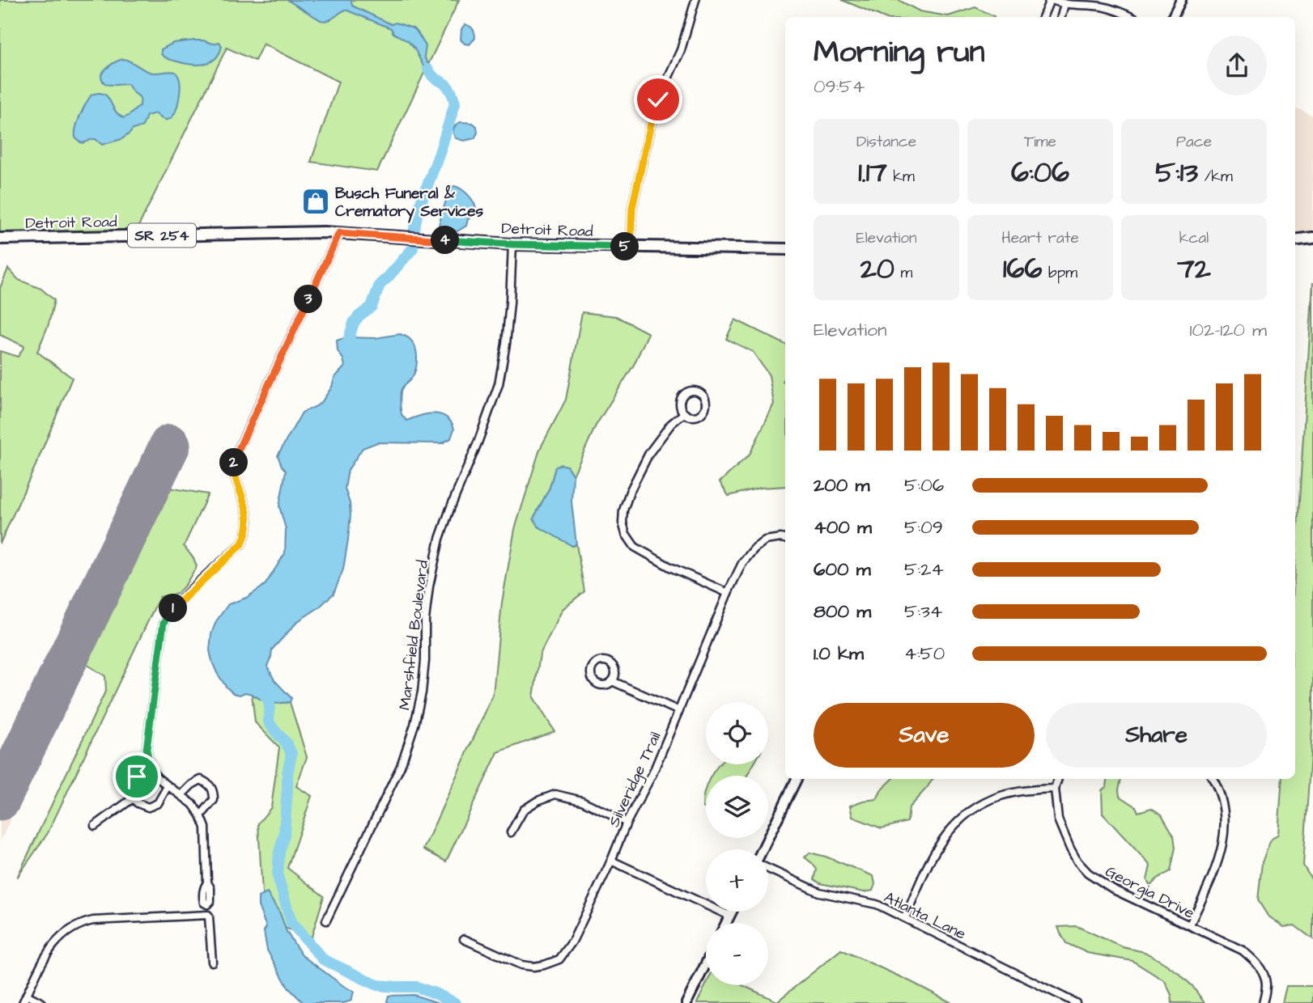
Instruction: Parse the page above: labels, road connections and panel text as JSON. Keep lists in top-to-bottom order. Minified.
{"streets":{"main road":["Detroit Road","SR 254"],"street":["Marshfield Boulevard","Silveridge Trail","Georgia Drive","Atlanta Lane"]},"crossings":[["Detroit Road","Marshfield Boulevard"]],"places":{"shop":["Busch Funeral & Crematory Services"]},"page":{"heading":["Morning run","09:54"],"stats":[["Distance","1.17 km"],["Time","6:06"],["Pace","5:13 /km"],["Elevation","20 m"],["Heart rate","166 bpm"],["kcal","72"]],"pins":["4","5","3","2","1"],"chart":["Elevation","102–120 m"],"list":[{"name":"200 m","note":"5:06"},{"name":"400 m","note":"5:09"},{"name":"600 m","note":"5:24"},{"name":"800 m","note":"5:34"},{"name":"1.0 km","note":"4:50"}],"buttons":["Save","Share"],"map_buttons":["+","−"]}}
